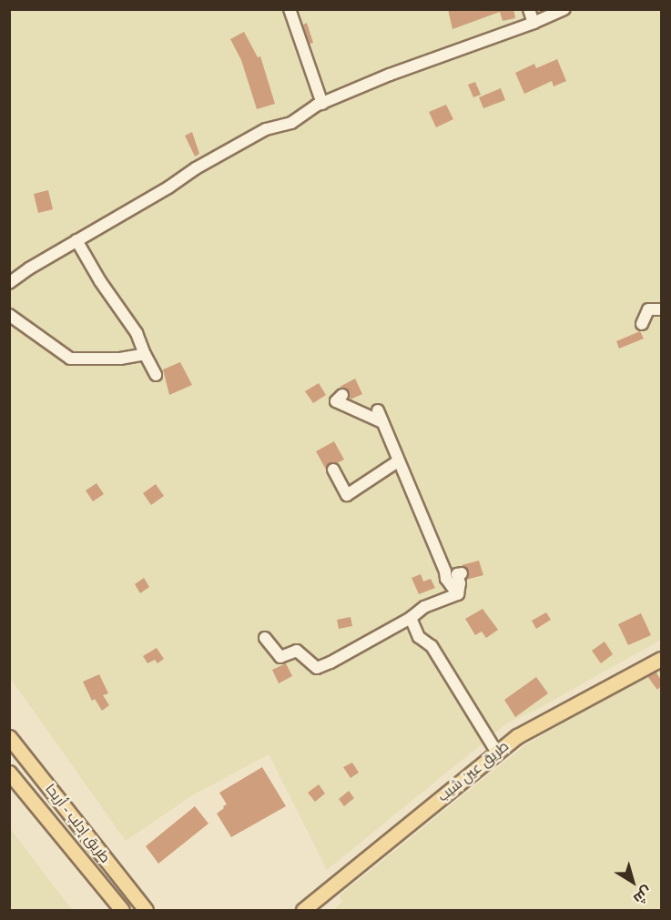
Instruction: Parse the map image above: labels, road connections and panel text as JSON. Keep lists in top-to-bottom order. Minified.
{"streets":{"main road":["طريق عين شيب","طريق إدلب - أريحا"]},"north":"bottom right"}
